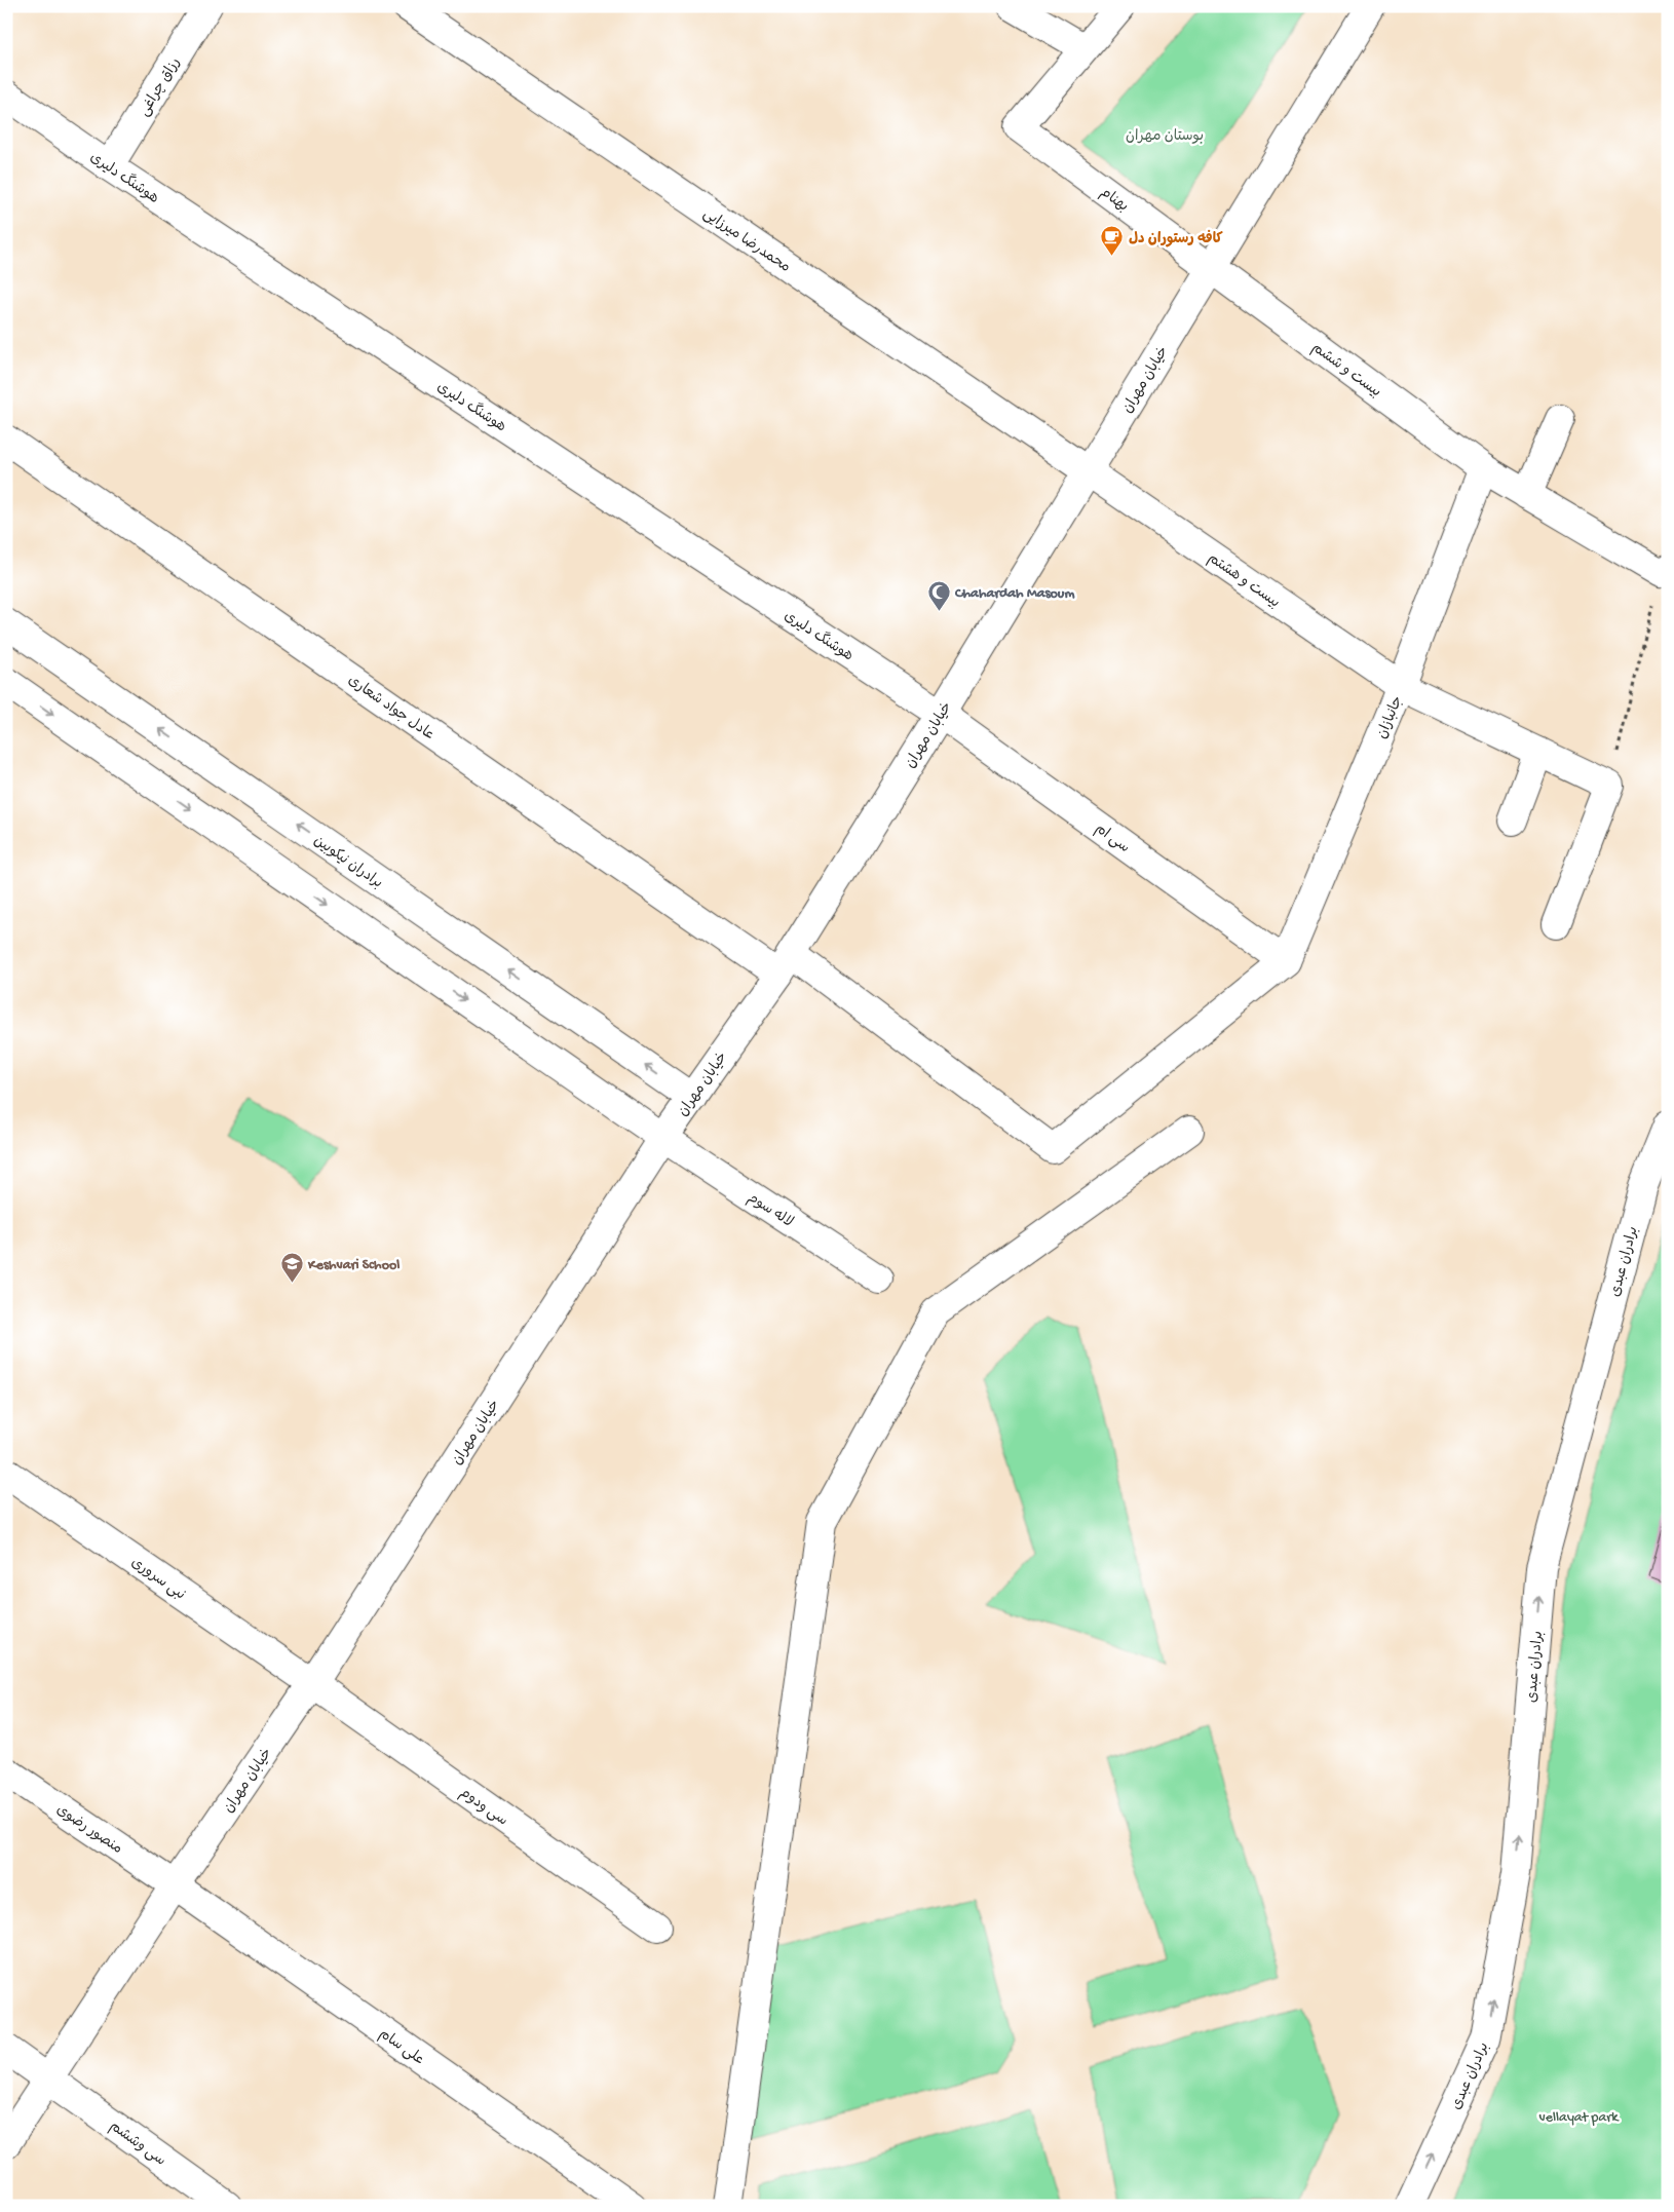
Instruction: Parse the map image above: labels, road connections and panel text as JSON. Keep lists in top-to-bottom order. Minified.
{"streets":{"street":["رزاق چراغی","هوشنگ دلیری","بهنام","محمدرضا میرزایی","بیست و ششم","خیابان مهران","بیست و هشتم","عادل جواد شعاری","جانبازان","سی ام","برادران نیکوبین","لاله سوم","برادران عبدی","نبی سروری","سی ودوم","منصور رضوی","علی سام","سی وششم"]},"crossings":[["رزاق چراغی","هوشنگ دلیری"],["هوشنگ دلیری","خیابان مهران"],["هوشنگ دلیری","سی ام"],["بهنام","بیست و ششم"],["بهنام","خیابان مهران"],["محمدرضا میرزایی","خیابان مهران"],["محمدرضا میرزایی","بیست و هشتم"],["بیست و ششم","خیابان مهران"],["بیست و ششم","جانبازان"],["خیابان مهران","بیست و هشتم"],["خیابان مهران","عادل جواد شعاری"],["خیابان مهران","سی ام"],["خیابان مهران","برادران نیکوبین"],["خیابان مهران","لاله سوم"],["خیابان مهران","نبی سروری"],["خیابان مهران","سی ودوم"],["خیابان مهران","منصور رضوی"],["خیابان مهران","علی سام"],["خیابان مهران","سی وششم"],["بیست و هشتم","جانبازان"],["عادل جواد شعاری","جانبازان"],["عادل جواد شعاری","سی ام"],["جانبازان","سی ام"],["نبی سروری","سی ودوم"],["منصور رضوی","علی سام"]],"one_way":["برادران عبدی"],"parks":["بوستان مهران","vellayat park"],"places":{"cafe":["کافه رستوران دل"],"mosque":["Chahardah Masoum"],"school or university":["Keshvari School"]}}
